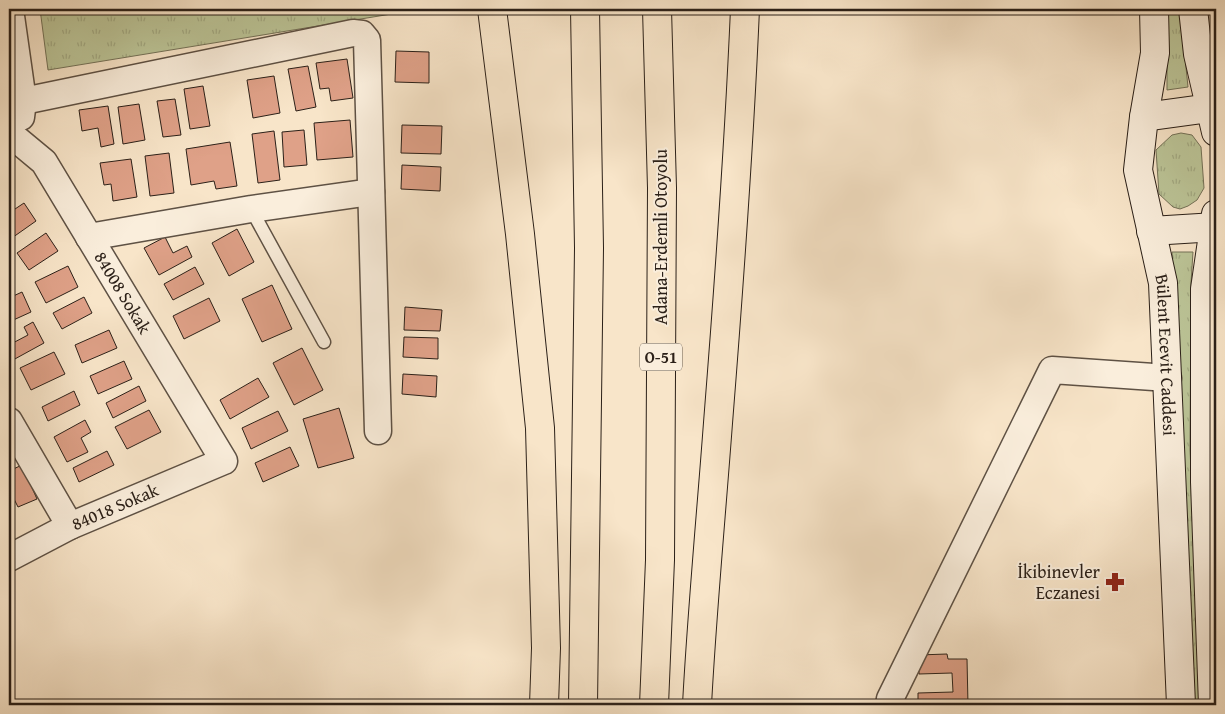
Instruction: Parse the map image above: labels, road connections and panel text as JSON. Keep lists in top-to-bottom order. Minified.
{"streets":{"highway":["Adana-Erdemli Otoyolu","O-51"],"main road":["Bülent Ecevit Caddesi"],"street":["84008 Sokak","84018 Sokak"]},"crossings":[["84008 Sokak","84018 Sokak"]],"places":{"pharmacy":["İkibinevler Eczanesi"]}}
